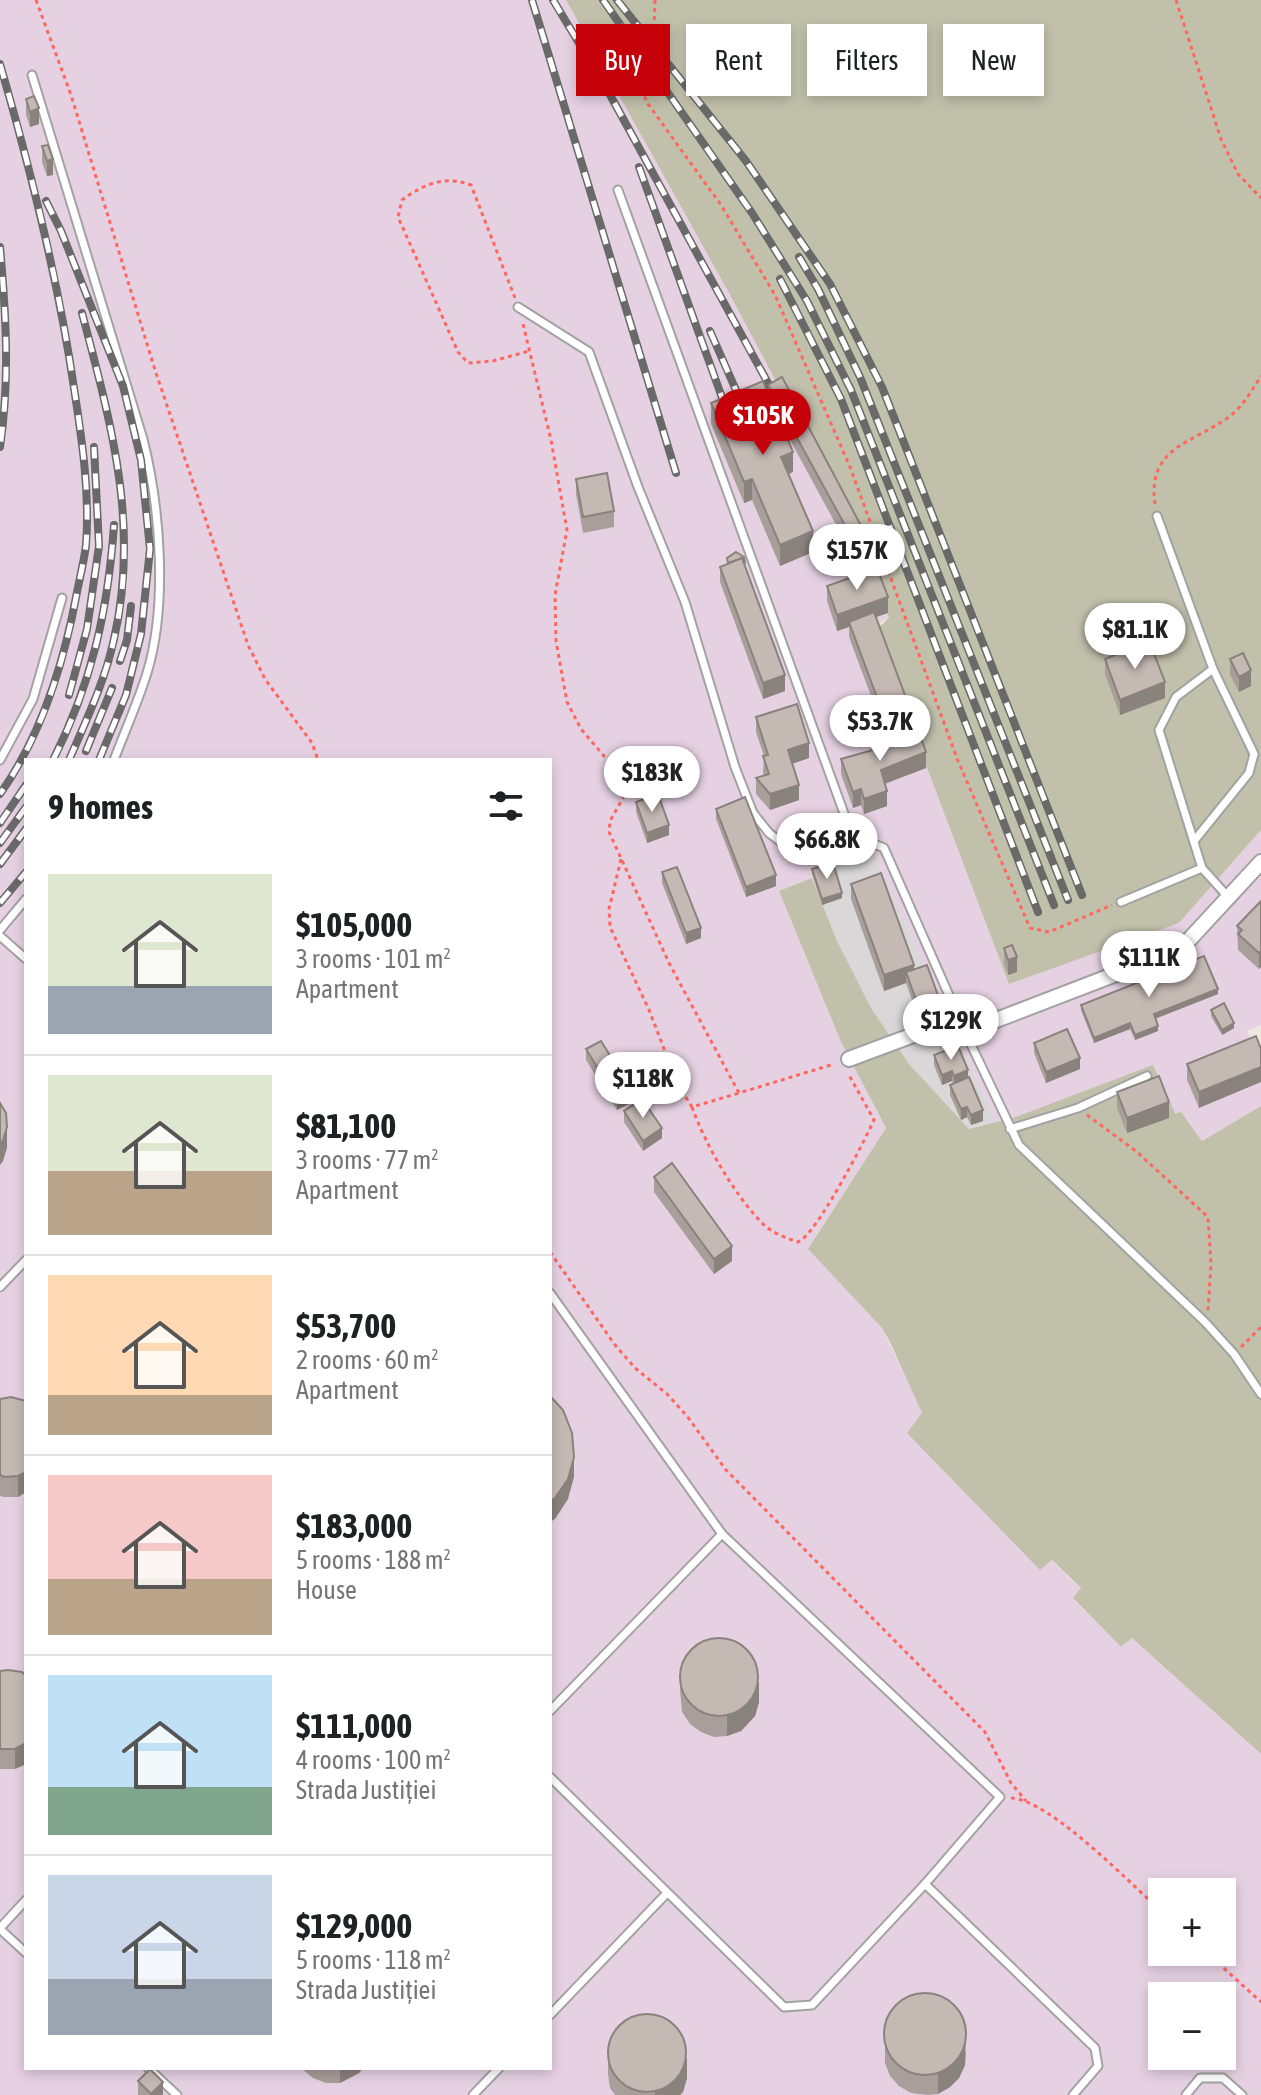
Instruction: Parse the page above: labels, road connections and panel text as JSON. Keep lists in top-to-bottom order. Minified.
{"page":{"chip":["Buy","Rent","Filters","New"],"price":["$105K","$157K","$81.1K","$53.7K","$183K","$66.8K","$111K","$129K","$118K"],"heading":"9 homes","list":[{"name":"$105,000","note":"3 rooms · 101 m² · Apartment"},{"name":"$81,100","note":"3 rooms · 77 m² · Apartment"},{"name":"$53,700","note":"2 rooms · 60 m² · Apartment"},{"name":"$183,000","note":"5 rooms · 188 m² · House"},{"name":"$111,000","note":"4 rooms · 100 m² · Strada Justiției"},{"name":"$129,000","note":"5 rooms · 118 m² · Strada Justiției"}],"map_buttons":["+","−"]}}
